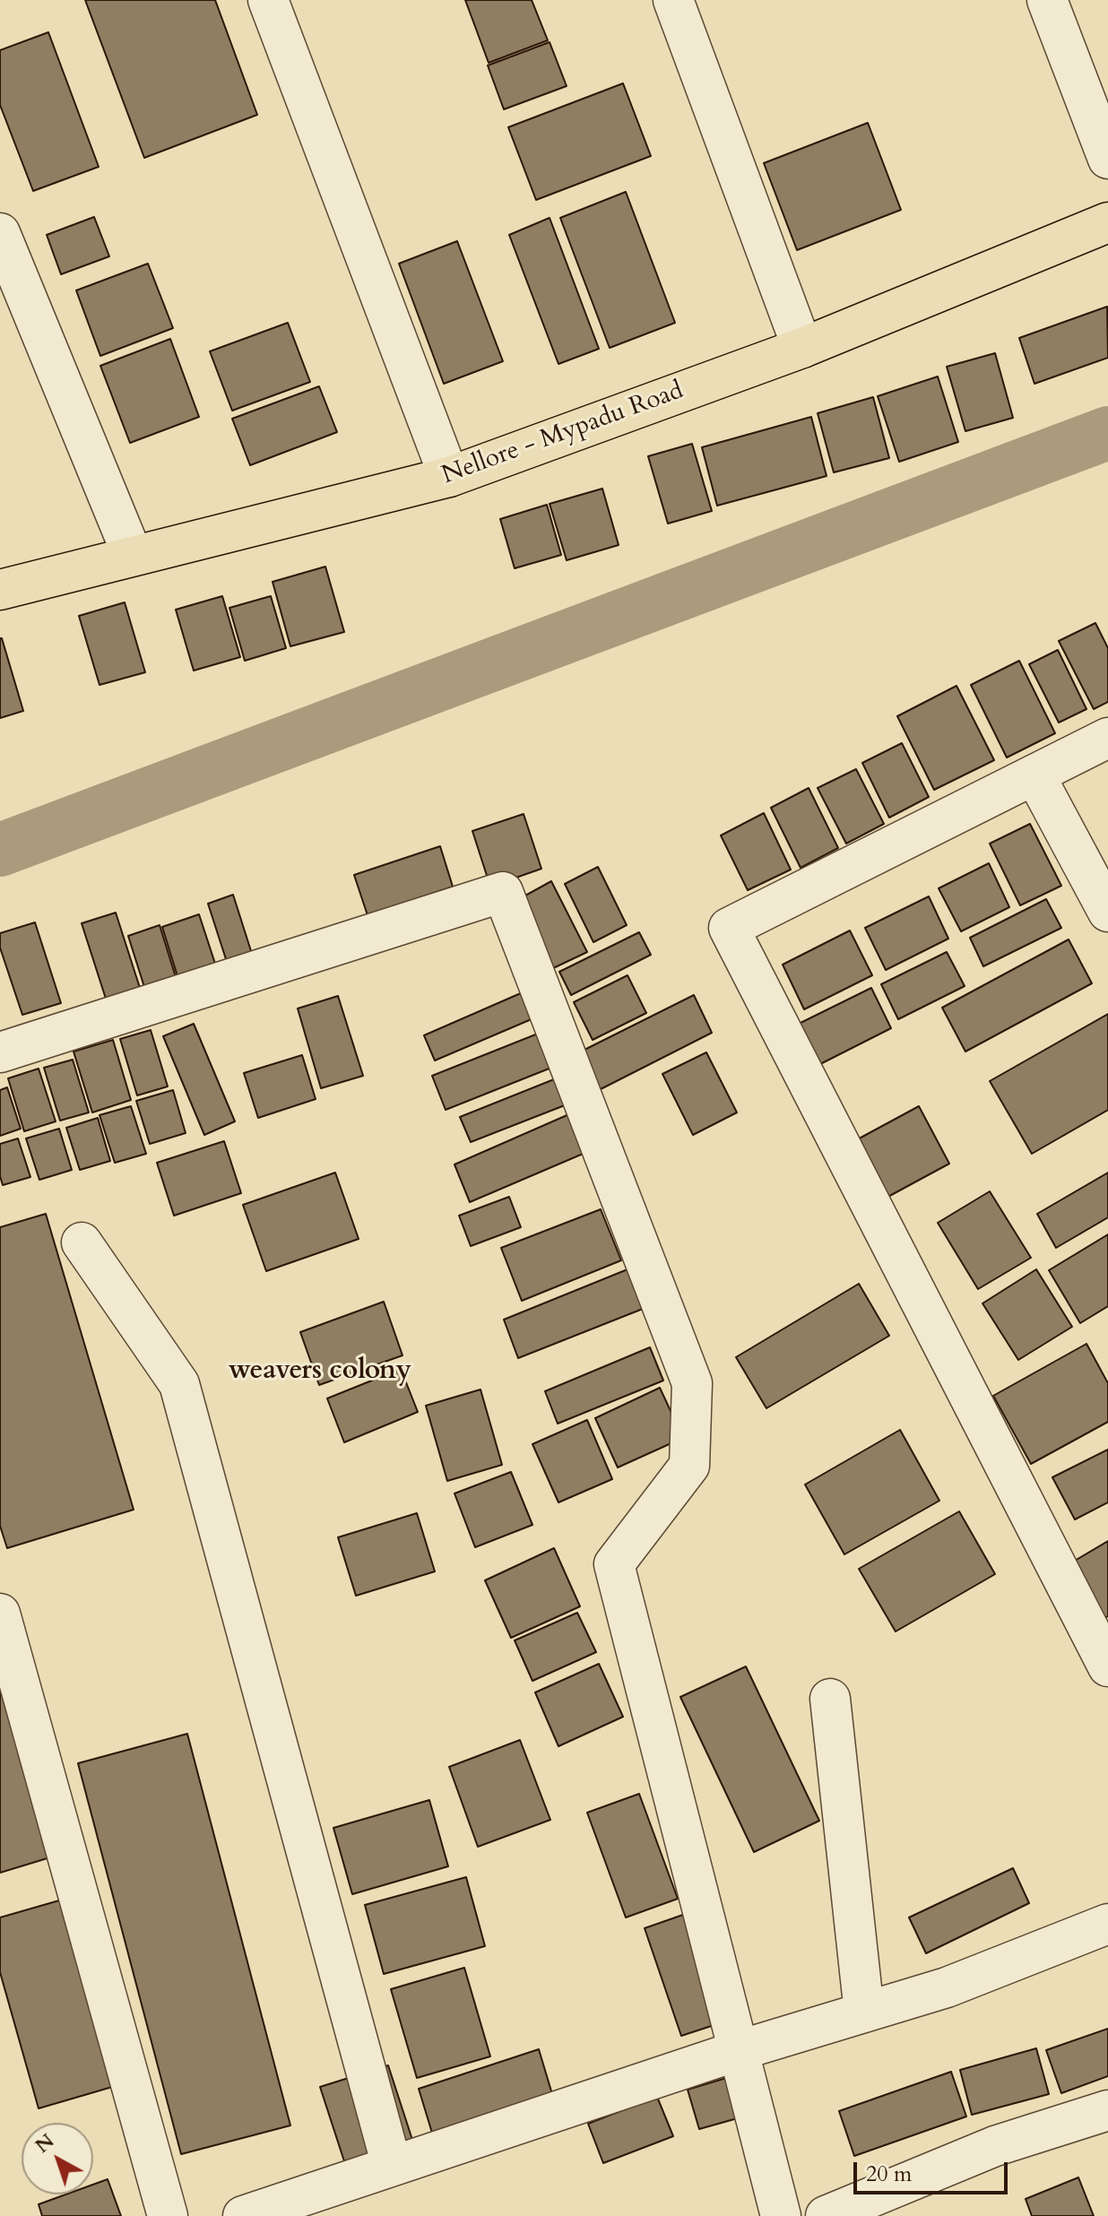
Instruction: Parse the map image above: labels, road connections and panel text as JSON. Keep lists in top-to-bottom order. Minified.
{"streets":{"main road":["Nellore - Mypadu Road"]},"districts":["weavers colony"],"scale_bar":"20 m","north":"top left"}
